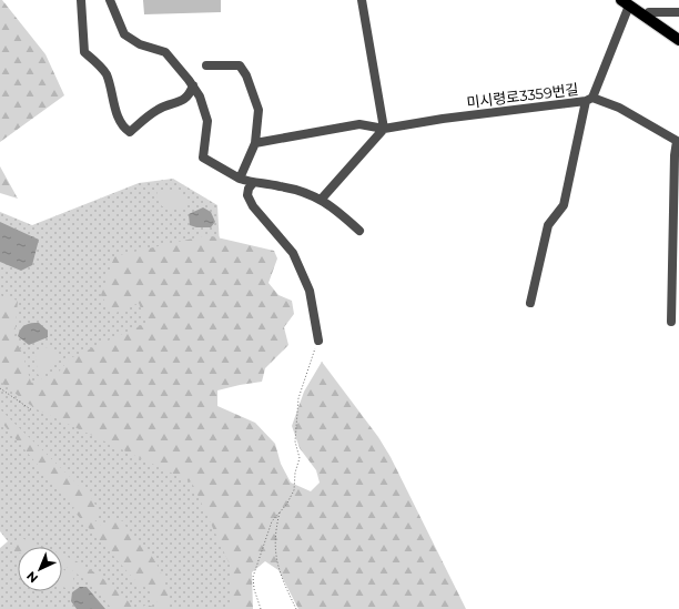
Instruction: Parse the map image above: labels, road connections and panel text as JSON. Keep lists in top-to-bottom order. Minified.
{"streets":{"street":["미시령로3359번길"]},"north":"bottom left"}
